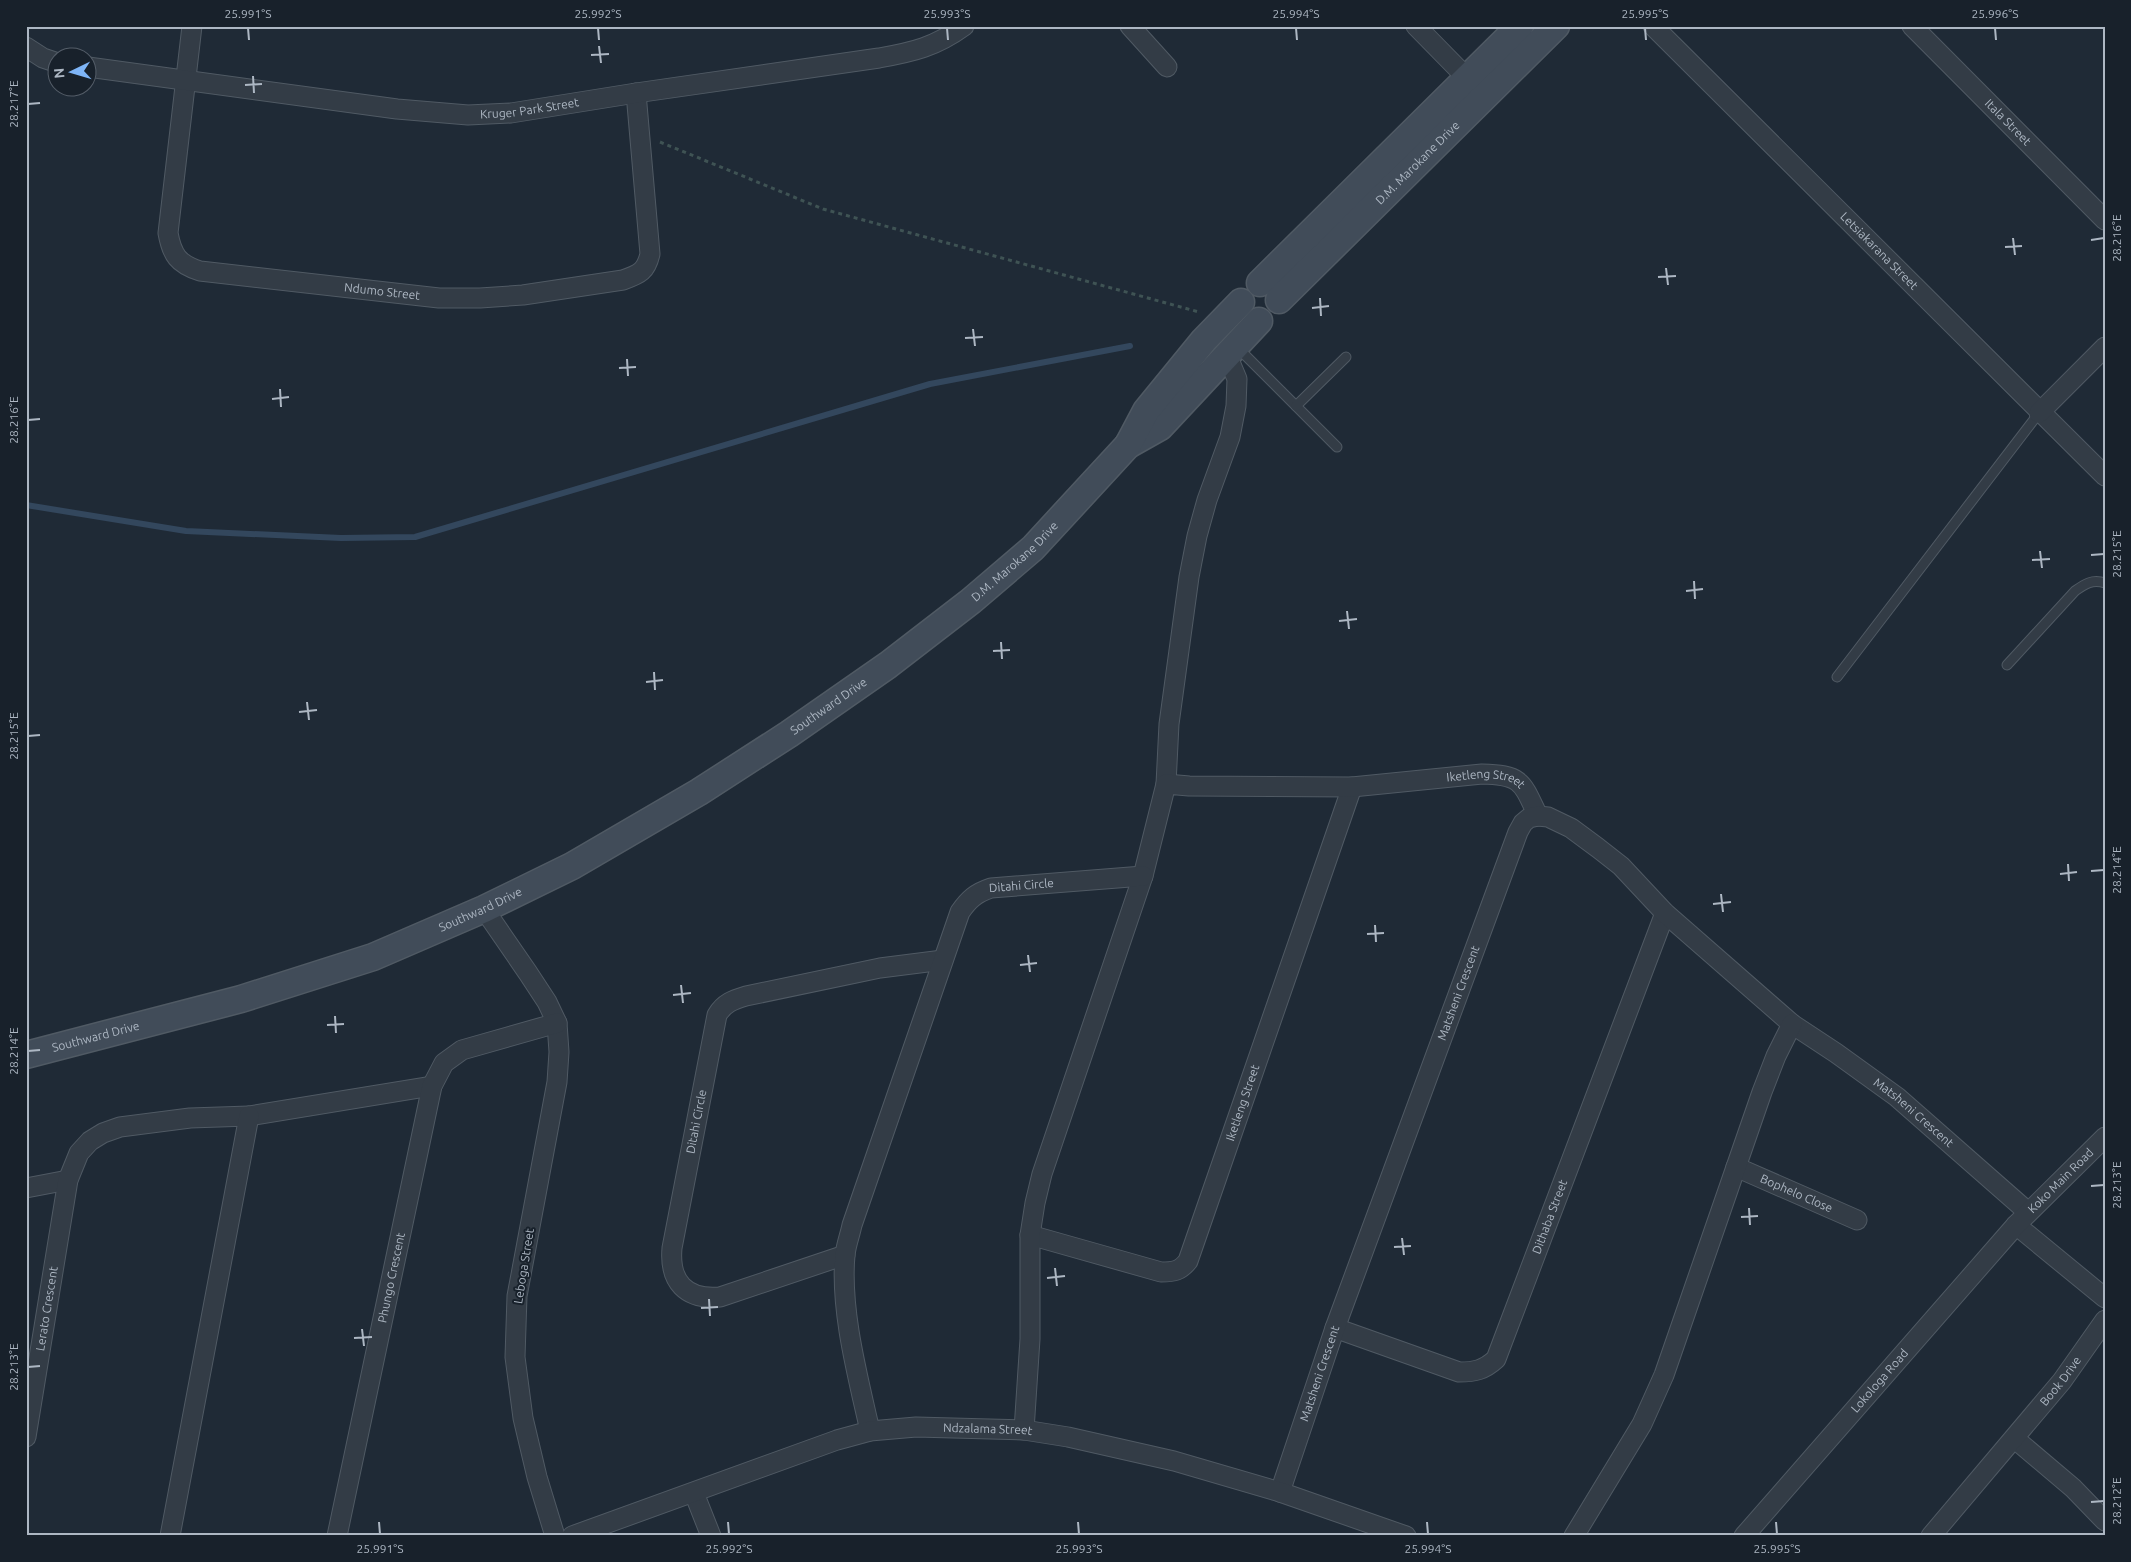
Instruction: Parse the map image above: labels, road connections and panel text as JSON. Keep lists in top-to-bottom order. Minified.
{"streets":{"main road":["D.M. Marokane Drive","Southward Drive"],"street":["Kruger Park Street","Itala Street","Letsiakarana Street","Ndumo Street","Iketleng Street","Ditahi Circle","Matsheni Crescent","Koko Main Road","Bophelo Close","Dithaba Street","Leboga Street","Phungo Crescent","Lerato Crescent","Lokologa Road","Book Drive","Ndzalama Street"]},"crossings":[["Kruger Park Street","Ndumo Street"],["D.M. Marokane Drive","Southward Drive"],["Iketleng Street","Matsheni Crescent"],["Ditahi Circle","Ndzalama Street"],["Matsheni Crescent","Koko Main Road"],["Matsheni Crescent","Dithaba Street"],["Matsheni Crescent","Lokologa Road"],["Matsheni Crescent","Ndzalama Street"],["Koko Main Road","Lokologa Road"],["Leboga Street","Phungo Crescent"],["Phungo Crescent","Lerato Crescent"]],"north":"left","coordinates":["25.991°S","25.992°S","25.993°S","25.994°S","25.995°S","25.996°S","28.217°E","28.216°E","28.215°E","28.214°E","28.213°E","28.212°E"]}
